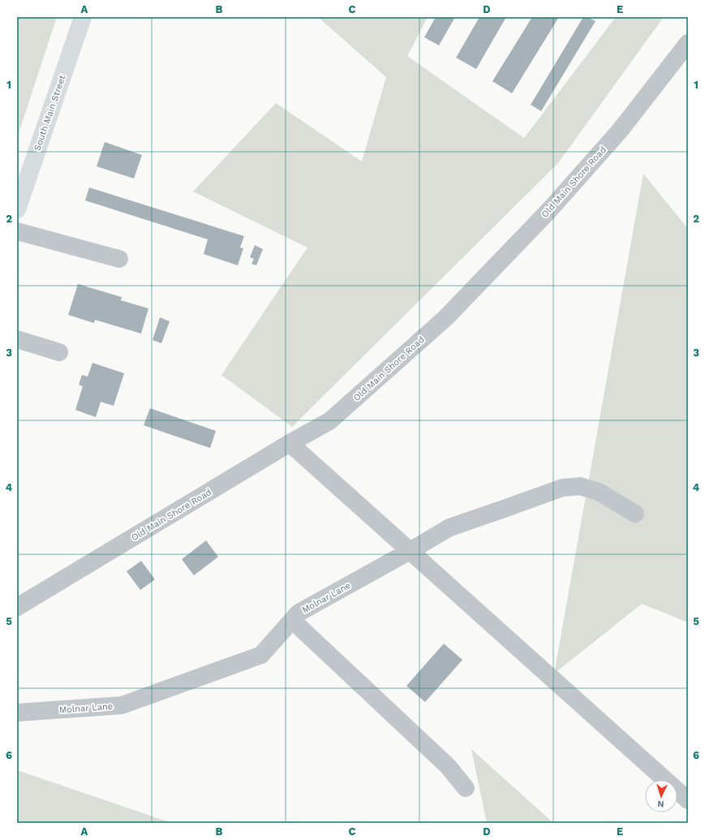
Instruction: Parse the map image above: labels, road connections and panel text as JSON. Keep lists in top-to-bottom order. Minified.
{"streets":{"highway":["South Main Street"],"street":["Old Main Shore Road","Molnar Lane"]},"north":"bottom","grid":{"columns":["A","B","C","D","E"],"rows":["1","2","3","4","5","6"]}}
